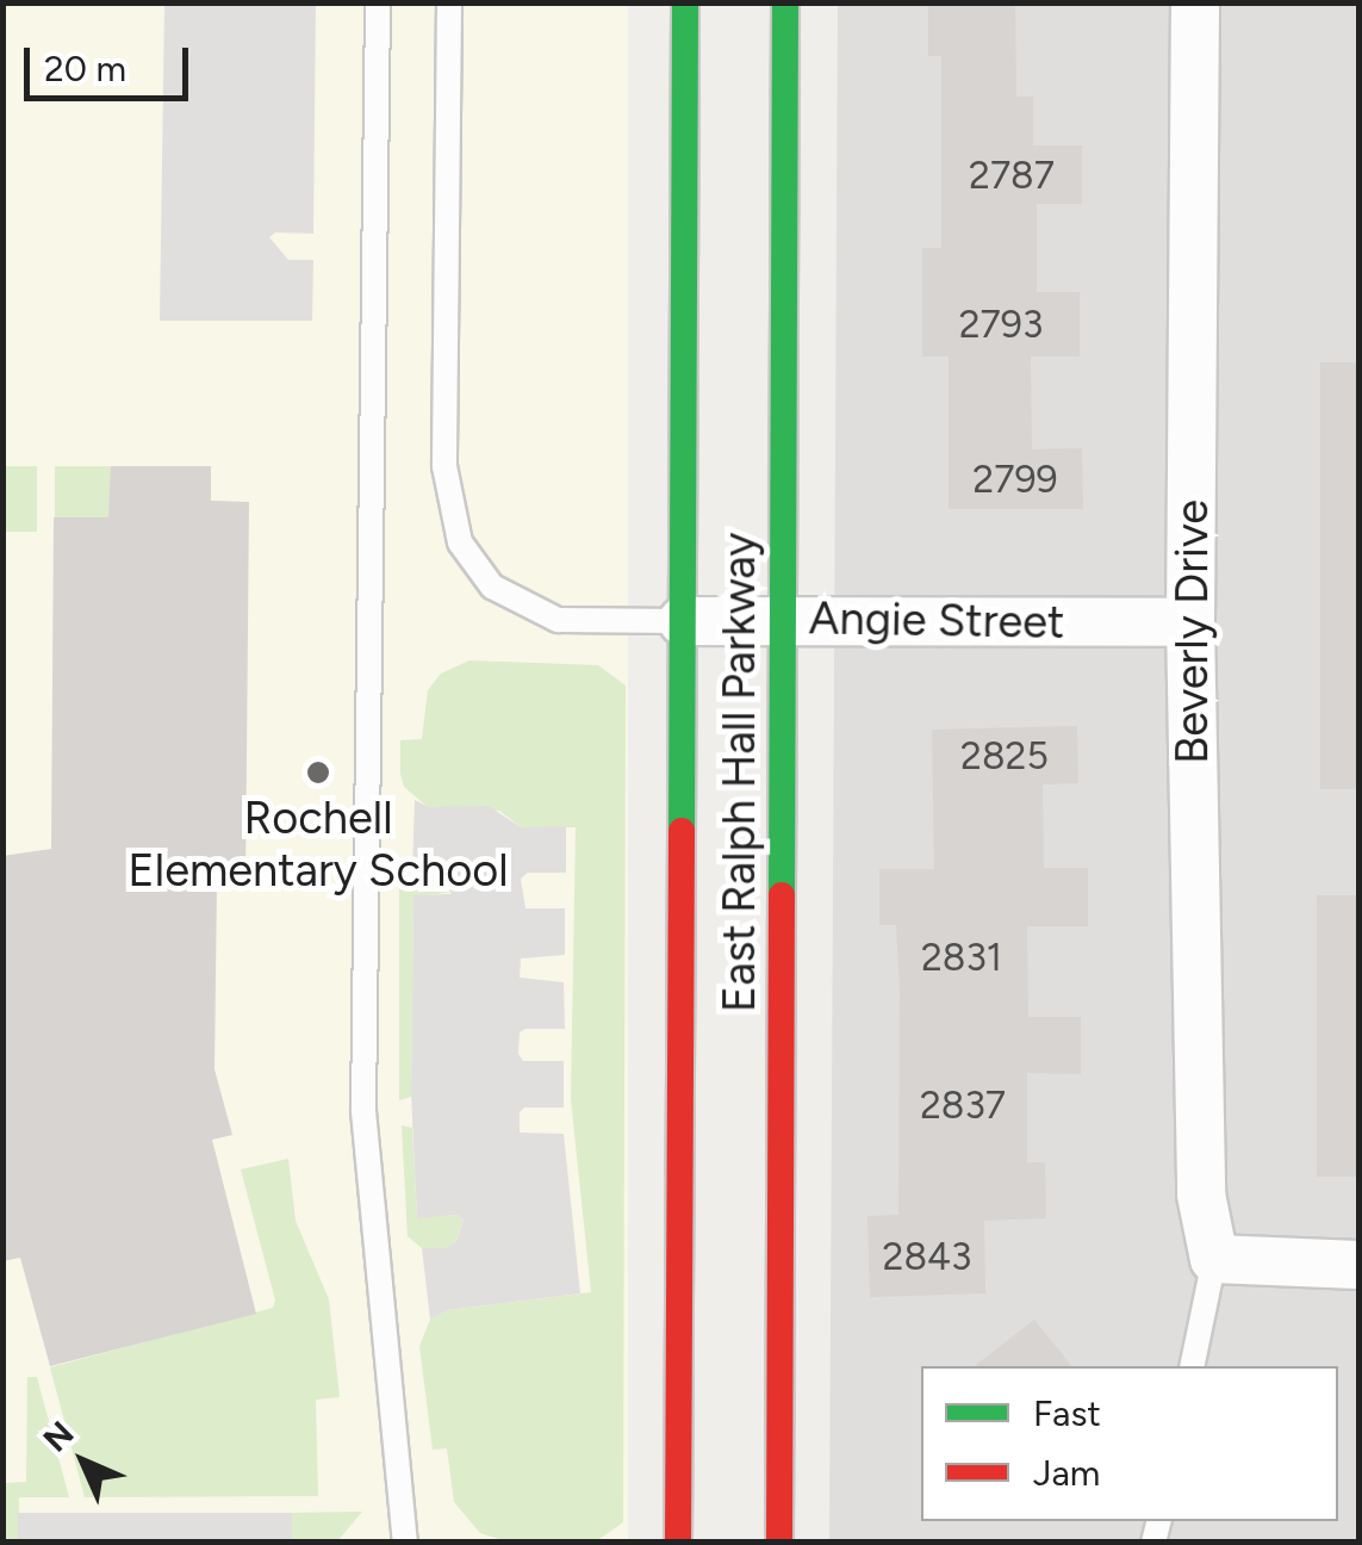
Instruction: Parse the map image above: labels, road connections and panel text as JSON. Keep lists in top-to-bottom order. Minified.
{"streets":{"main road":["East Ralph Hall Parkway"],"street":["Angie Street","Beverly Drive"]},"crossings":[["Angie Street","Beverly Drive"],["Angie Street","East Ralph Hall Parkway"]],"places":["Rochell Elementary School"],"house_numbers":["2787","2793","2799","2825","2831","2837","2843"],"legend":["Fast","Jam"],"scale_bar":"20 m","north":"top left"}
